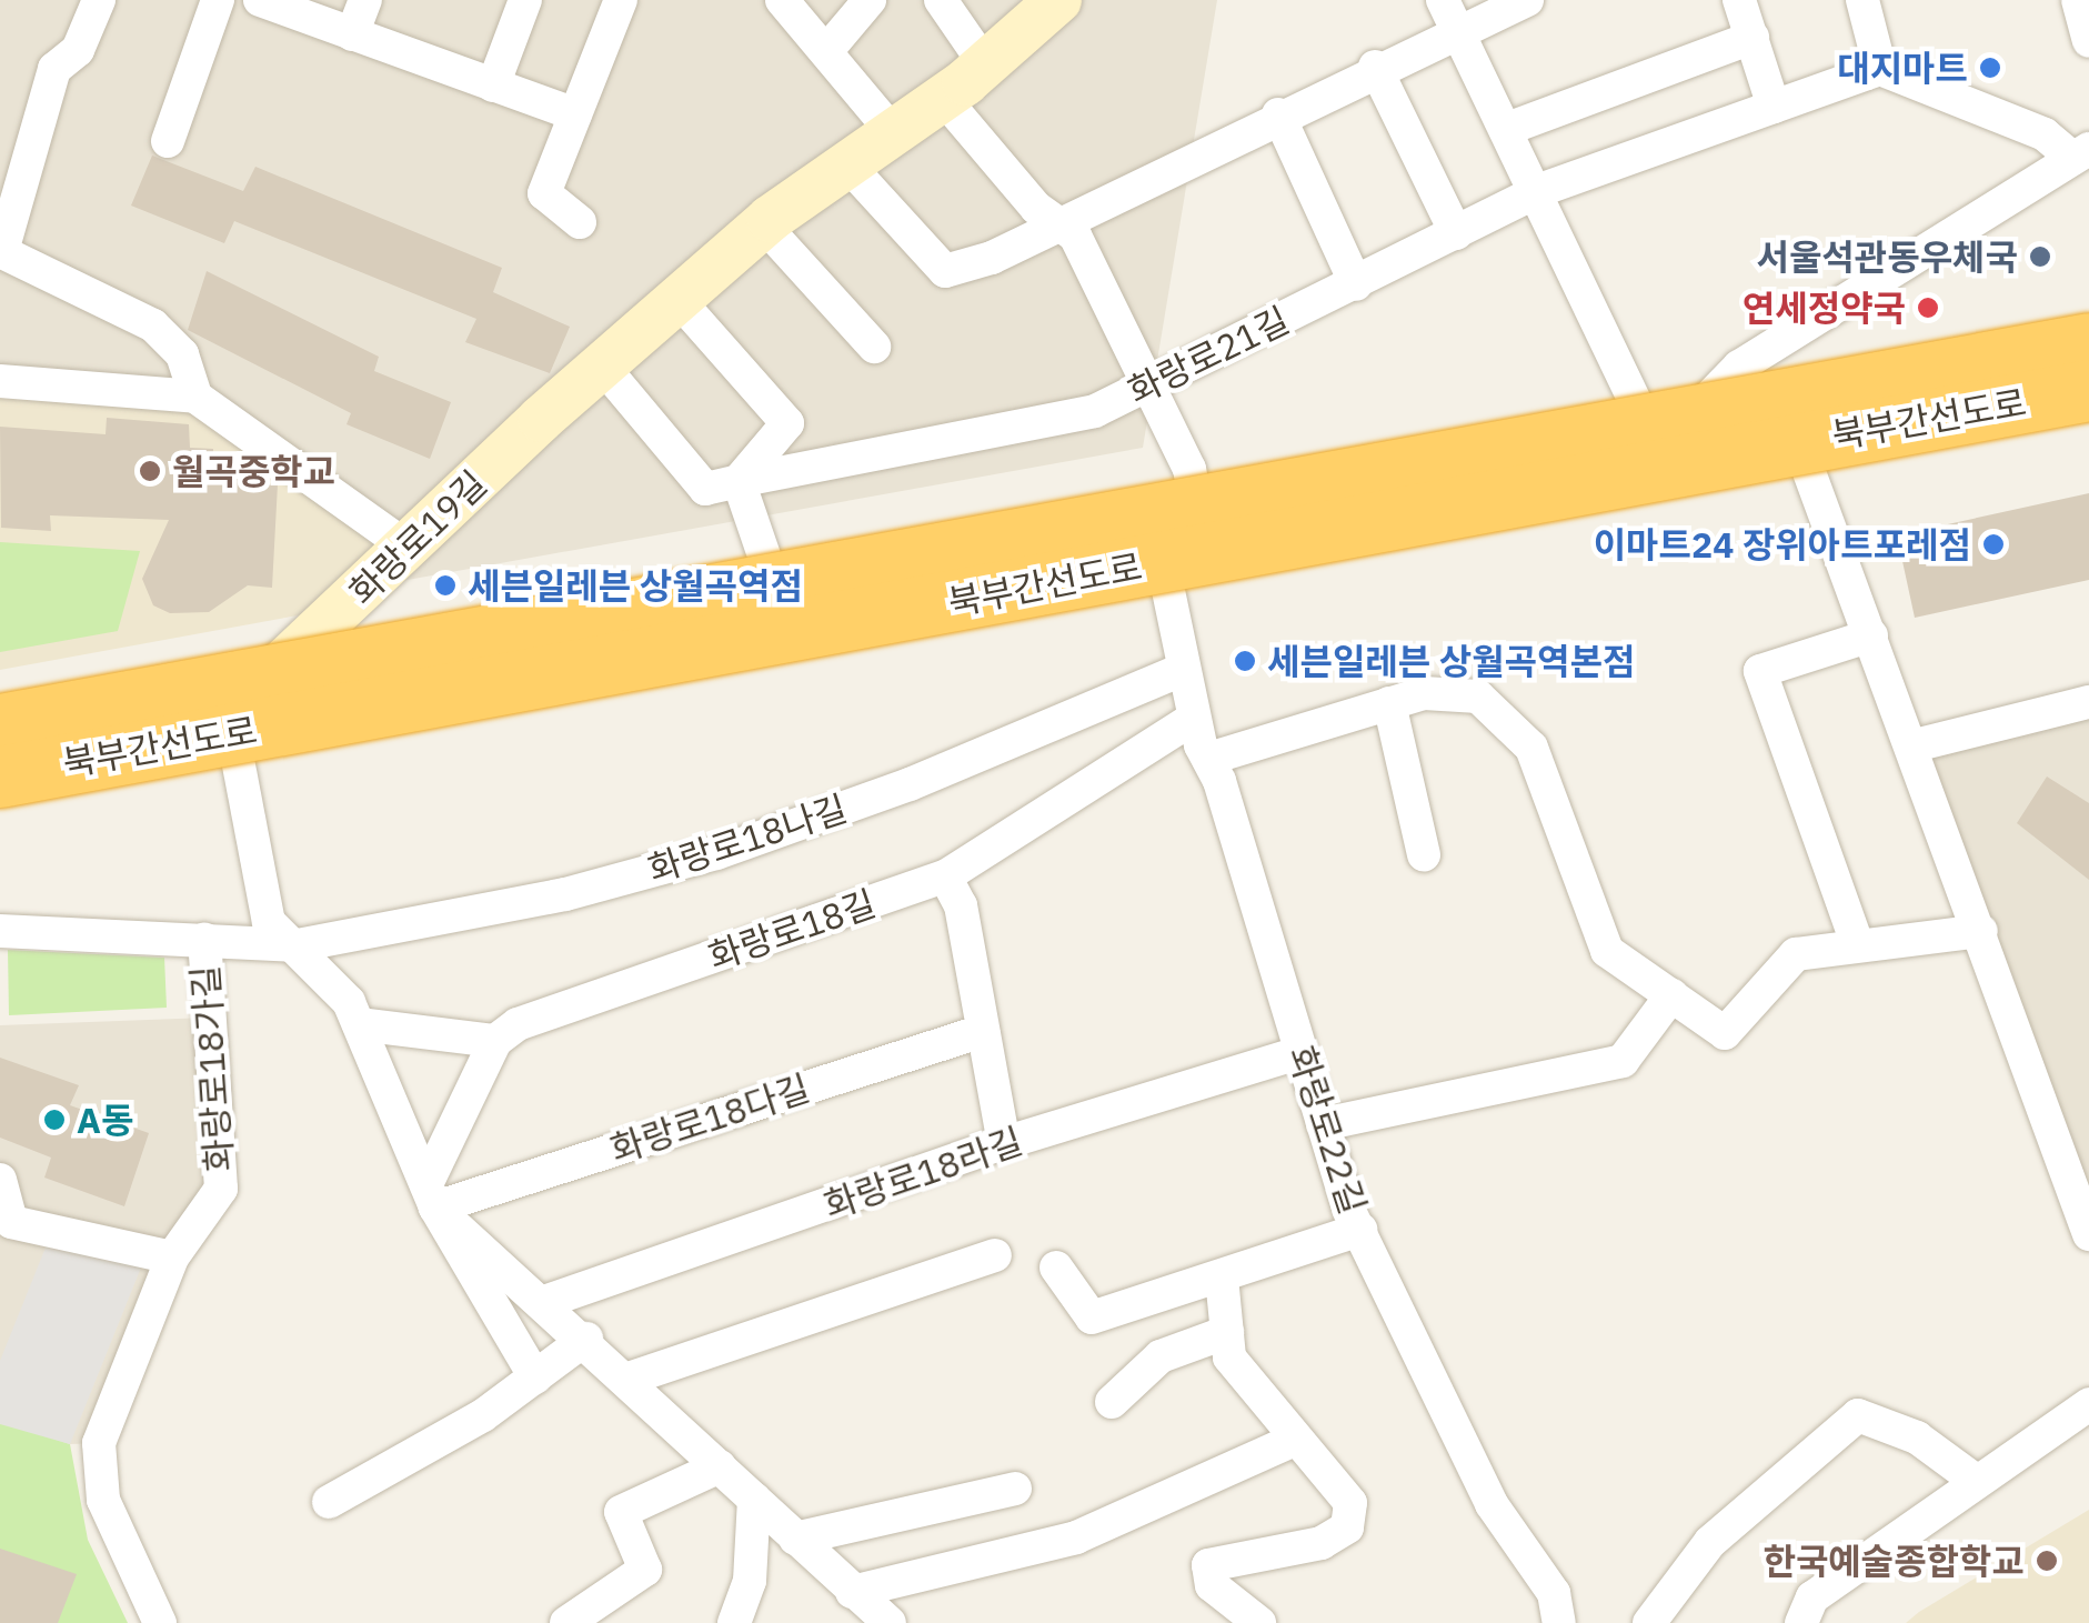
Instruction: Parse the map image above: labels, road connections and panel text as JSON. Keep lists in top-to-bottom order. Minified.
{"streets":{"highway":["북부간선도로"],"street":["화랑로21길","화랑로19길","화랑로18나길","화랑로18길","화랑로18가길","화랑로18다길","화랑로22길","화랑로18라길"]},"crossings":[["화랑로18나길","화랑로22길"],["화랑로18길","화랑로22길"],["화랑로22길","화랑로18라길"]],"places":["대지마트","서울석관동우체국","연세정약국","월곡중학교","이마트24 장위아트포레점","세븐일레븐 상월곡역점","세븐일레븐 상월곡역본점","A동","한국예술종합학교"]}
